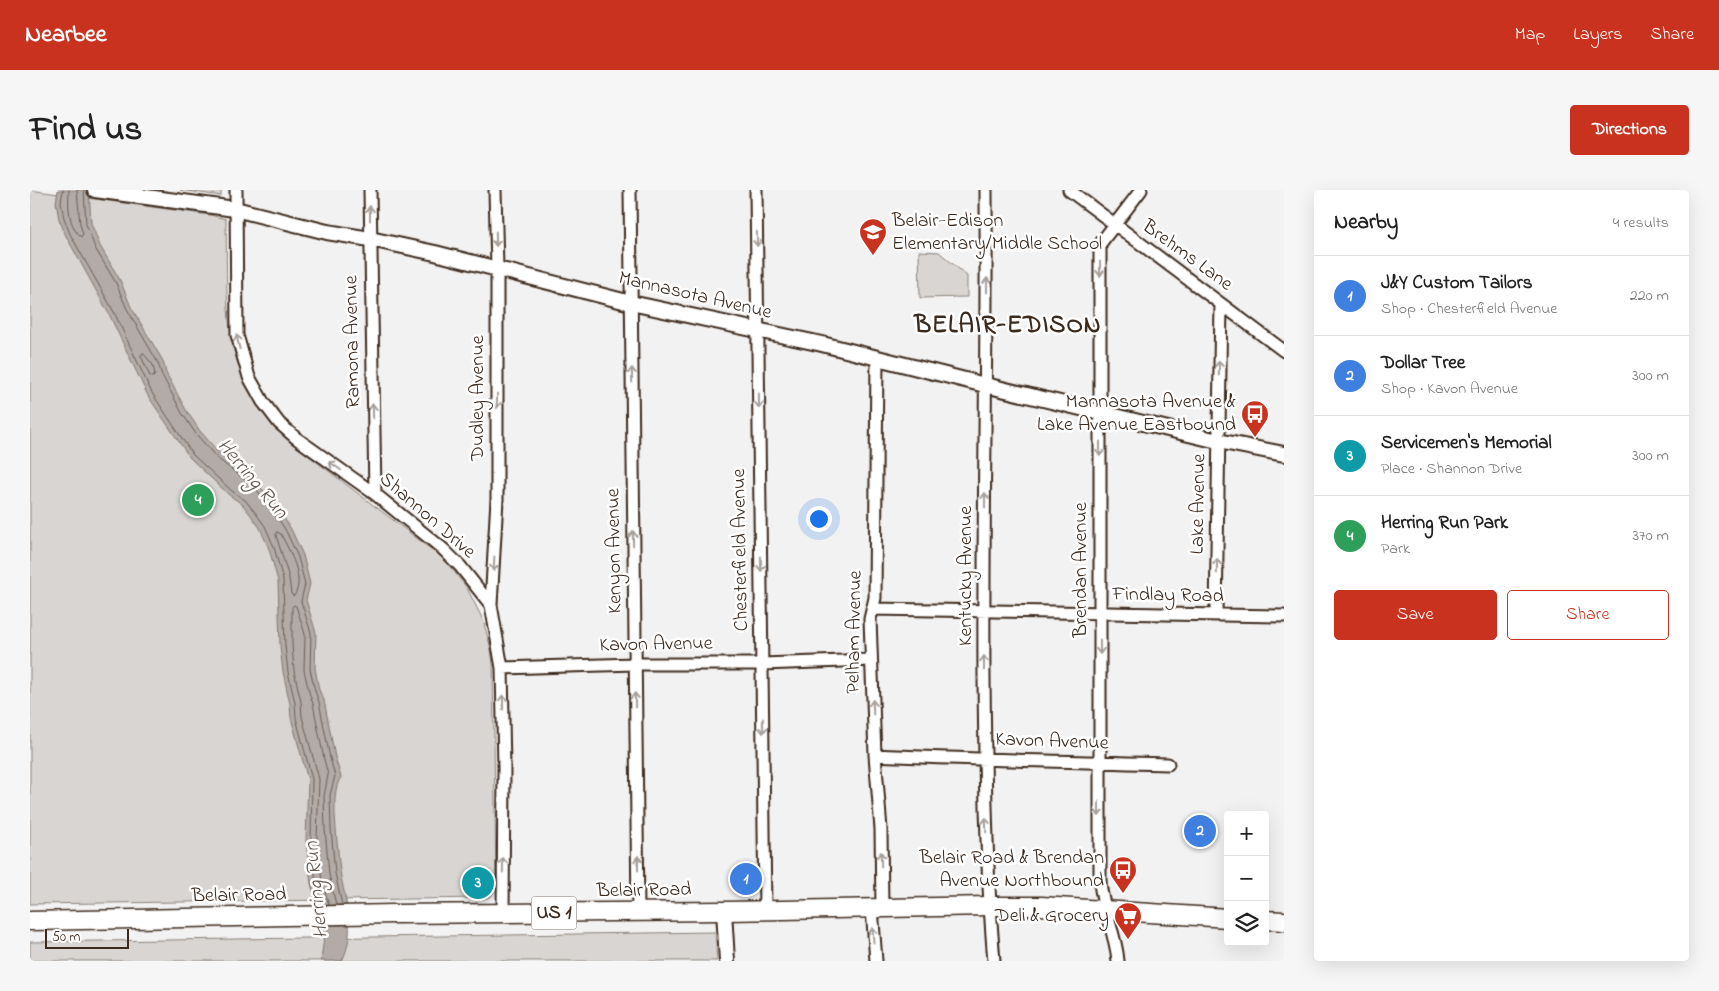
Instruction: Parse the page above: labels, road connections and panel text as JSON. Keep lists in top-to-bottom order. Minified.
{"streets":{"main road":["Belair Road","US 1"],"street":["Brehms Lane","Mannasota Avenue","Ramona Avenue","Dudley Avenue","Lake Avenue","Shannon Drive","Chesterfield Avenue","Kenyon Avenue","Brendan Avenue","Kentucky Avenue","Findlay Road","Pelham Avenue","Kavon Avenue"]},"crossings":[["Brehms Lane","Lake Avenue"],["Brehms Lane","Brendan Avenue"],["Mannasota Avenue","Ramona Avenue"],["Mannasota Avenue","Dudley Avenue"],["Mannasota Avenue","Lake Avenue"],["Mannasota Avenue","Shannon Drive"],["Mannasota Avenue","Chesterfield Avenue"],["Mannasota Avenue","Kenyon Avenue"],["Mannasota Avenue","Brendan Avenue"],["Mannasota Avenue","Kentucky Avenue"],["Mannasota Avenue","Pelham Avenue"],["Ramona Avenue","Shannon Drive"],["Dudley Avenue","Shannon Drive"],["Lake Avenue","Findlay Road"],["Chesterfield Avenue","Kavon Avenue"],["Chesterfield Avenue","Belair Road"],["Kenyon Avenue","Kavon Avenue"],["Kenyon Avenue","Belair Road"],["Brendan Avenue","Findlay Road"],["Brendan Avenue","Kavon Avenue"],["Brendan Avenue","Belair Road"],["Kentucky Avenue","Findlay Road"],["Kentucky Avenue","Kavon Avenue"],["Kentucky Avenue","Belair Road"],["Findlay Road","Pelham Avenue"],["Pelham Avenue","Kavon Avenue"],["Pelham Avenue","Belair Road"]],"one_way":["Ramona Avenue","Dudley Avenue","Lake Avenue","Shannon Drive","Chesterfield Avenue","Kenyon Avenue","Brendan Avenue","Kentucky Avenue","Pelham Avenue"],"districts":["BELAIR-EDISON"],"water":["Herring Run"],"places":{"school or university":["Belair-Edison Elementary/Middle School"],"bus stop":["Mannasota Avenue & Lake Avenue Eastbound","Belair Road & Brendan Avenue Northbound"],"supermarket":["Deli & Grocery"]},"scale_bar":"50 m","page":{"header":"Nearbee","nav":["Map","Layers","Share"],"title":"Find us","buttons":["Directions",["Save","Share"]],"heading":["Nearby","4 results"],"list":[{"mark":"1","name":"J&Y Custom Tailors","note":"Shop · Chesterfield Avenue","value":"220 m"},{"mark":"2","name":"Dollar Tree","note":"Shop · Kavon Avenue","value":"300 m"},{"mark":"3","name":"Servicemen's Memorial","note":"Place · Shannon Drive","value":"300 m"},{"mark":"4","name":"Herring Run Park","note":"Park","value":"370 m"}],"pins":["4","2","1","3"],"map_buttons":["+","−"],"scale":"50 m"}}
